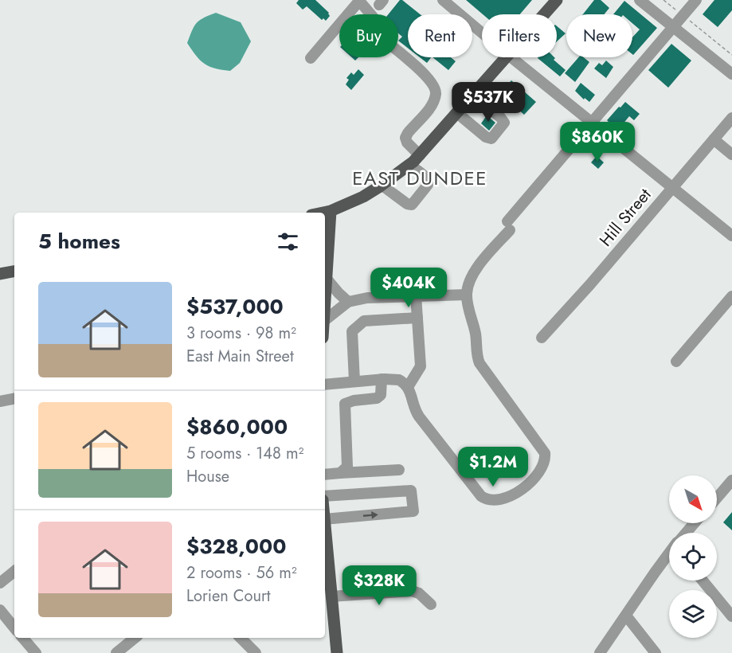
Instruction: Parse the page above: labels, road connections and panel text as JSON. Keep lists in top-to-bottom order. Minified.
{"streets":{"street":["Hill Street"]},"districts":["EAST DUNDEE"],"north":"bottom right","page":{"chip":["Buy","Rent","Filters","New"],"price":["$537K","$860K","$404K","$1.2M","$328K"],"heading":"5 homes","list":[{"name":"$537,000","note":"3 rooms · 98 m² · East Main Street"},{"name":"$860,000","note":"5 rooms · 148 m² · House"},{"name":"$328,000","note":"2 rooms · 56 m² · Lorien Court"}]}}
